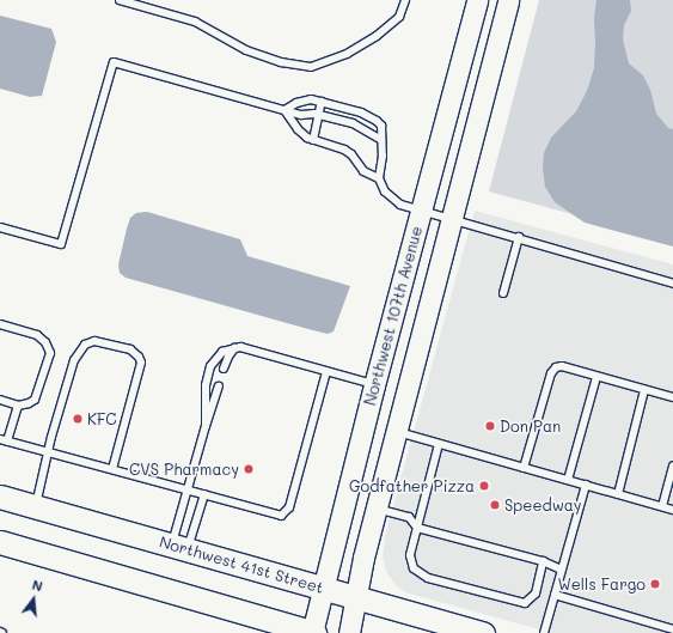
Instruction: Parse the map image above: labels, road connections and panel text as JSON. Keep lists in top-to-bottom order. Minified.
{"streets":{"main road":["Northwest 107th Avenue","Northwest 41st Street"]},"crossings":[["Northwest 107th Avenue","Northwest 41st Street"]],"places":["KFC","Don Pan","CVS Pharmacy","Godfather Pizza","Speedway","Wells Fargo"],"north":"top"}
